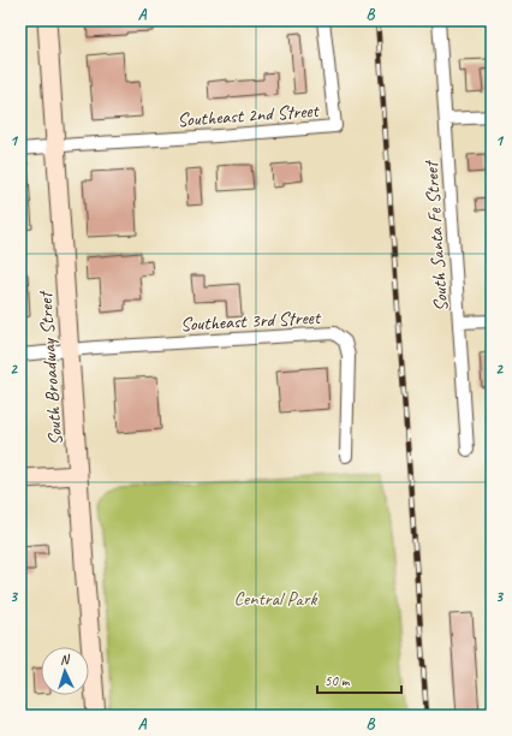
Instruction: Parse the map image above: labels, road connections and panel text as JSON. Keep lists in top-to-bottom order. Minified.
{"streets":{"main road":["South Broadway Street"],"street":["Southeast 2nd Street","South Santa Fe Street","Southeast 3rd Street"]},"crossings":[["Southeast 2nd Street","South Broadway Street"],["Southeast 3rd Street","South Broadway Street"]],"parks":["Central Park"],"scale_bar":"50 m","north":"top","grid":{"columns":["A","B"],"rows":["1","2","3"]}}
